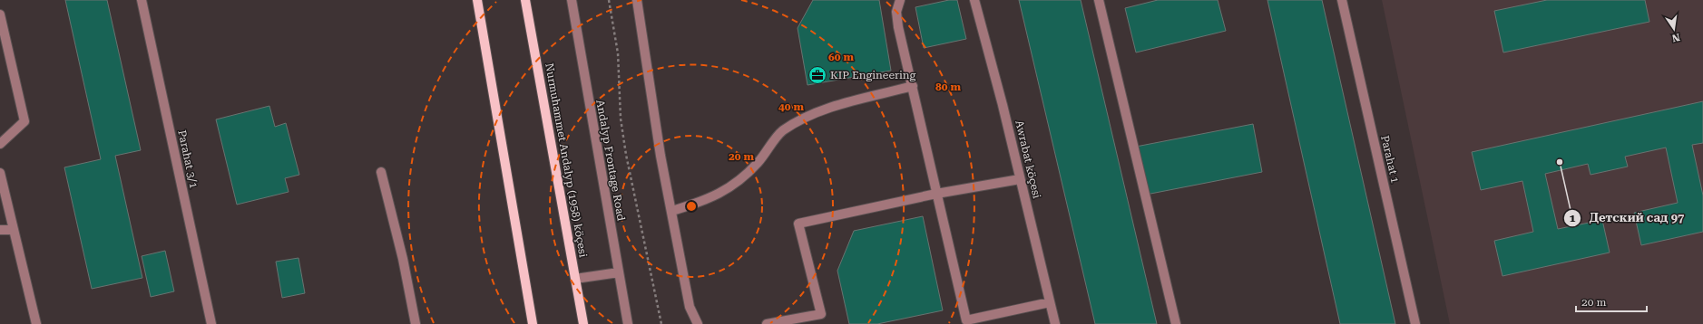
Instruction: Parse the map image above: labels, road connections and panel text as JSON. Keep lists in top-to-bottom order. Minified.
{"streets":{"main road":["Nurmuhammet Andalyp (1958) köçesi"],"street":["Parahat 3/1","Awrabat köçesi","Parahat 1","Andalyp Frontage Road"]},"places":{"office":["KIP Engineering"],"other":["Детский сад 97"]},"scale_bar":"20 m","north":"bottom","rings":["60 m","80 m","40 m","20 m"]}
